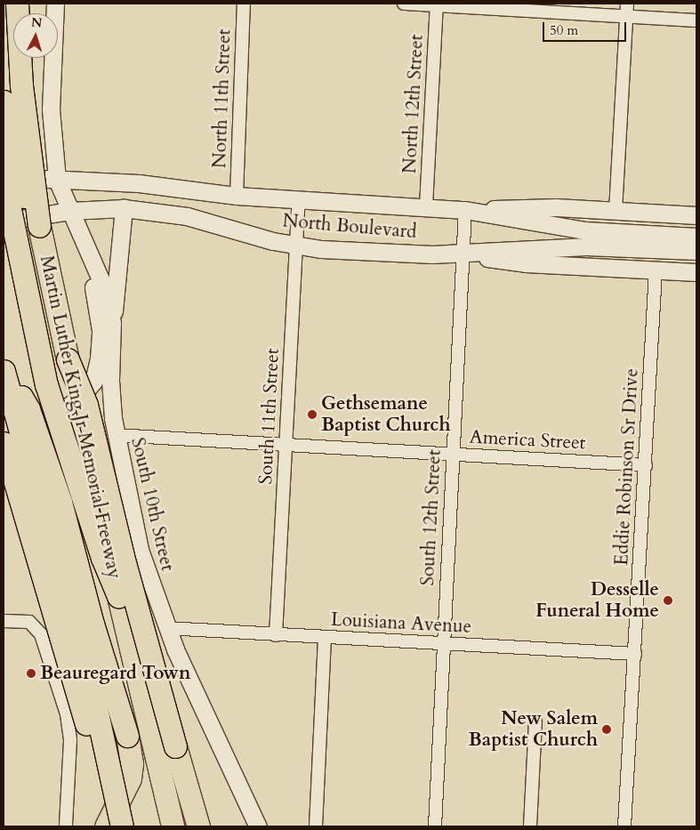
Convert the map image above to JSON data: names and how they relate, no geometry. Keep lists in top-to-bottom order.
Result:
{
  "streets": {
    "highway": ["Martin Luther King Jr Memorial Freeway"],
    "main road": ["North Boulevard", "South 10th Street"],
    "street": [
      "North 11th Street",
      "North 12th Street",
      "South 11th Street",
      "America Street",
      "Eddie Robinson Sr Drive",
      "South 12th Street",
      "Louisiana Avenue"
    ]
  },
  "crossings": [
    ["North 11th Street", "North Boulevard"],
    ["North 12th Street", "North Boulevard"],
    ["North Boulevard", "South 11th Street"],
    ["North Boulevard", "South 10th Street"],
    ["North Boulevard", "South 12th Street"],
    ["South 11th Street", "America Street"],
    ["South 11th Street", "Louisiana Avenue"],
    ["America Street", "Eddie Robinson Sr Drive"],
    ["America Street", "South 10th Street"],
    ["America Street", "South 12th Street"],
    ["Eddie Robinson Sr Drive", "Louisiana Avenue"],
    ["South 10th Street", "Louisiana Avenue"],
    ["South 12th Street", "Louisiana Avenue"]
  ],
  "places": [
    "Gethsemane Baptist Church",
    "Desselle Funeral Home",
    "Beauregard Town",
    "New Salem Baptist Church"
  ],
  "scale_bar": "50 m",
  "north": "top"
}
